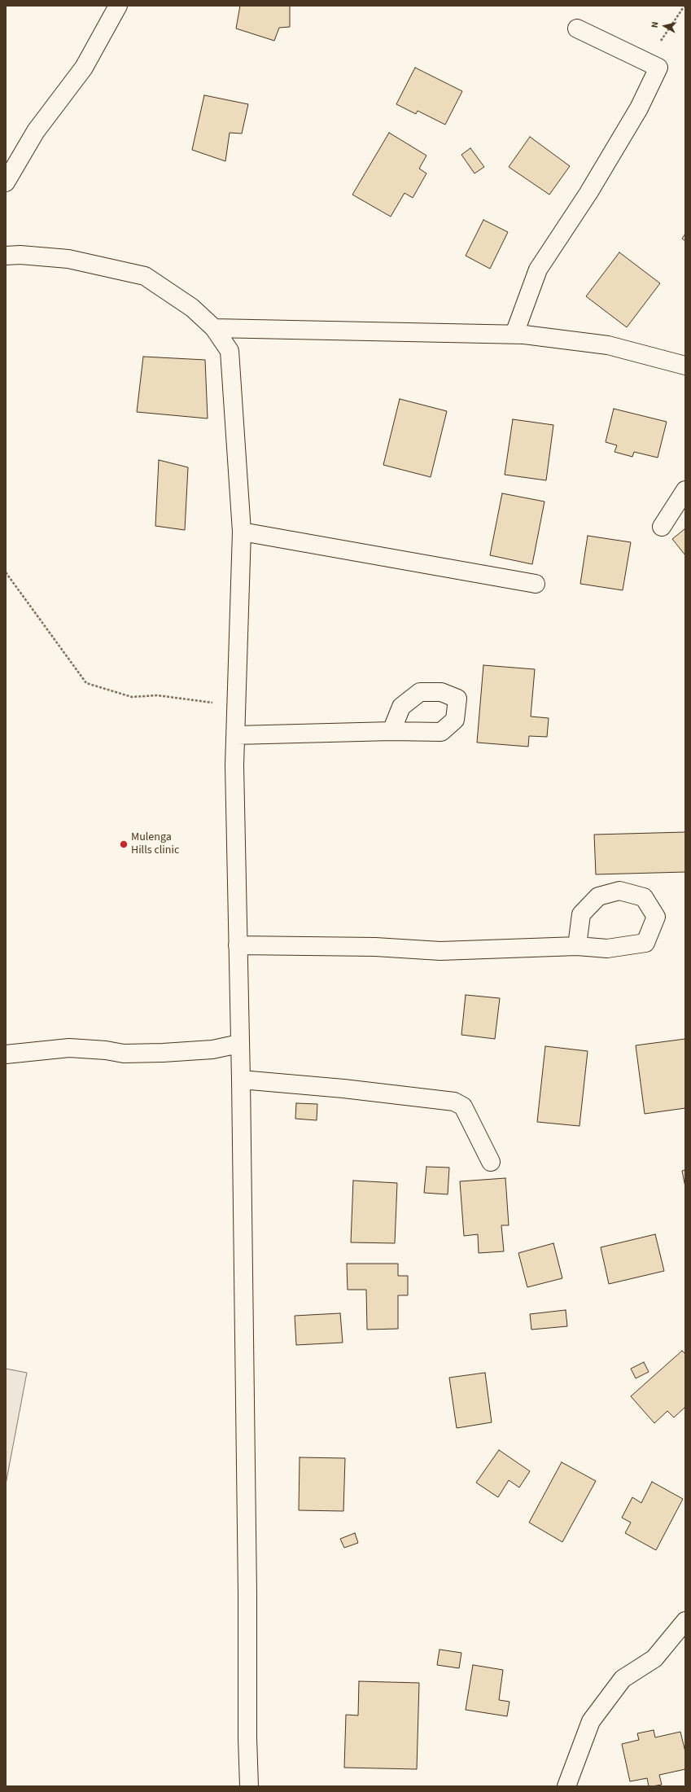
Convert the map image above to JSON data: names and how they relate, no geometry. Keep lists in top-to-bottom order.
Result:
{
  "places": ["Mulenga Hills clinic"],
  "north": "left"
}
